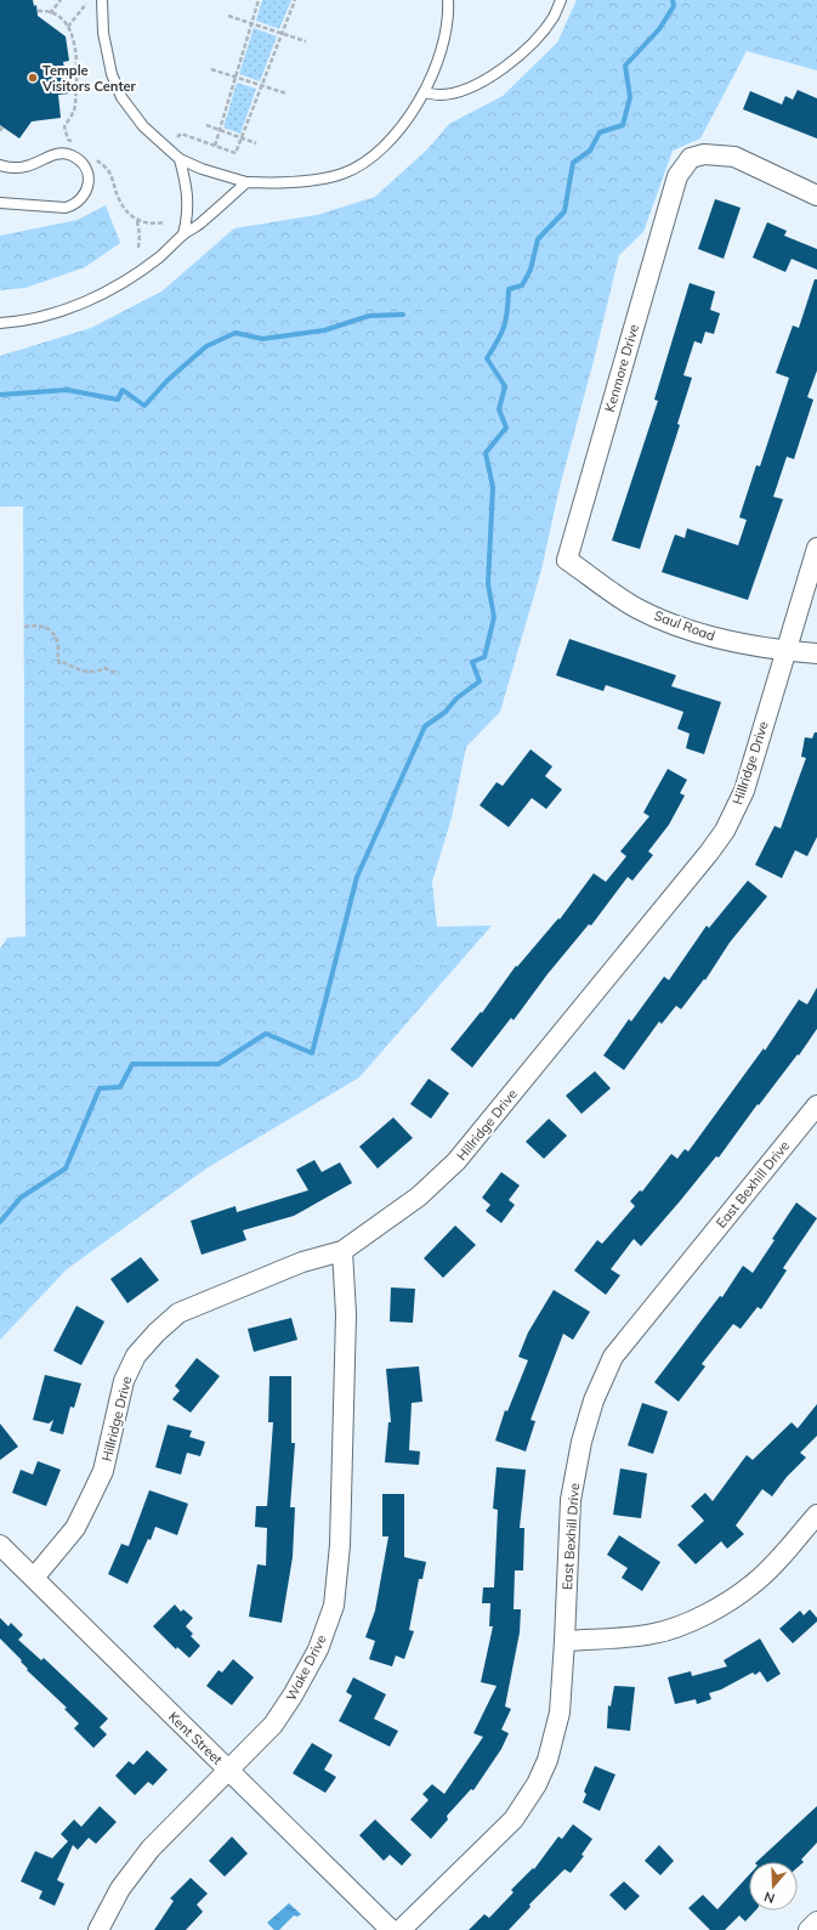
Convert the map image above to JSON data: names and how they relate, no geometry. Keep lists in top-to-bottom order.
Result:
{
  "streets": {
    "street": [
      "Kenmore Drive",
      "Saul Road",
      "Hillridge Drive",
      "East Bexhill Drive",
      "Wake Drive",
      "Kent Street"
    ]
  },
  "crossings": [
    ["Kenmore Drive", "Saul Road"],
    ["Saul Road", "Hillridge Drive"],
    ["Hillridge Drive", "Wake Drive"],
    ["Hillridge Drive", "Kent Street"],
    ["Wake Drive", "Kent Street"]
  ],
  "places": ["Temple Visitors Center"],
  "north": "bottom"
}
